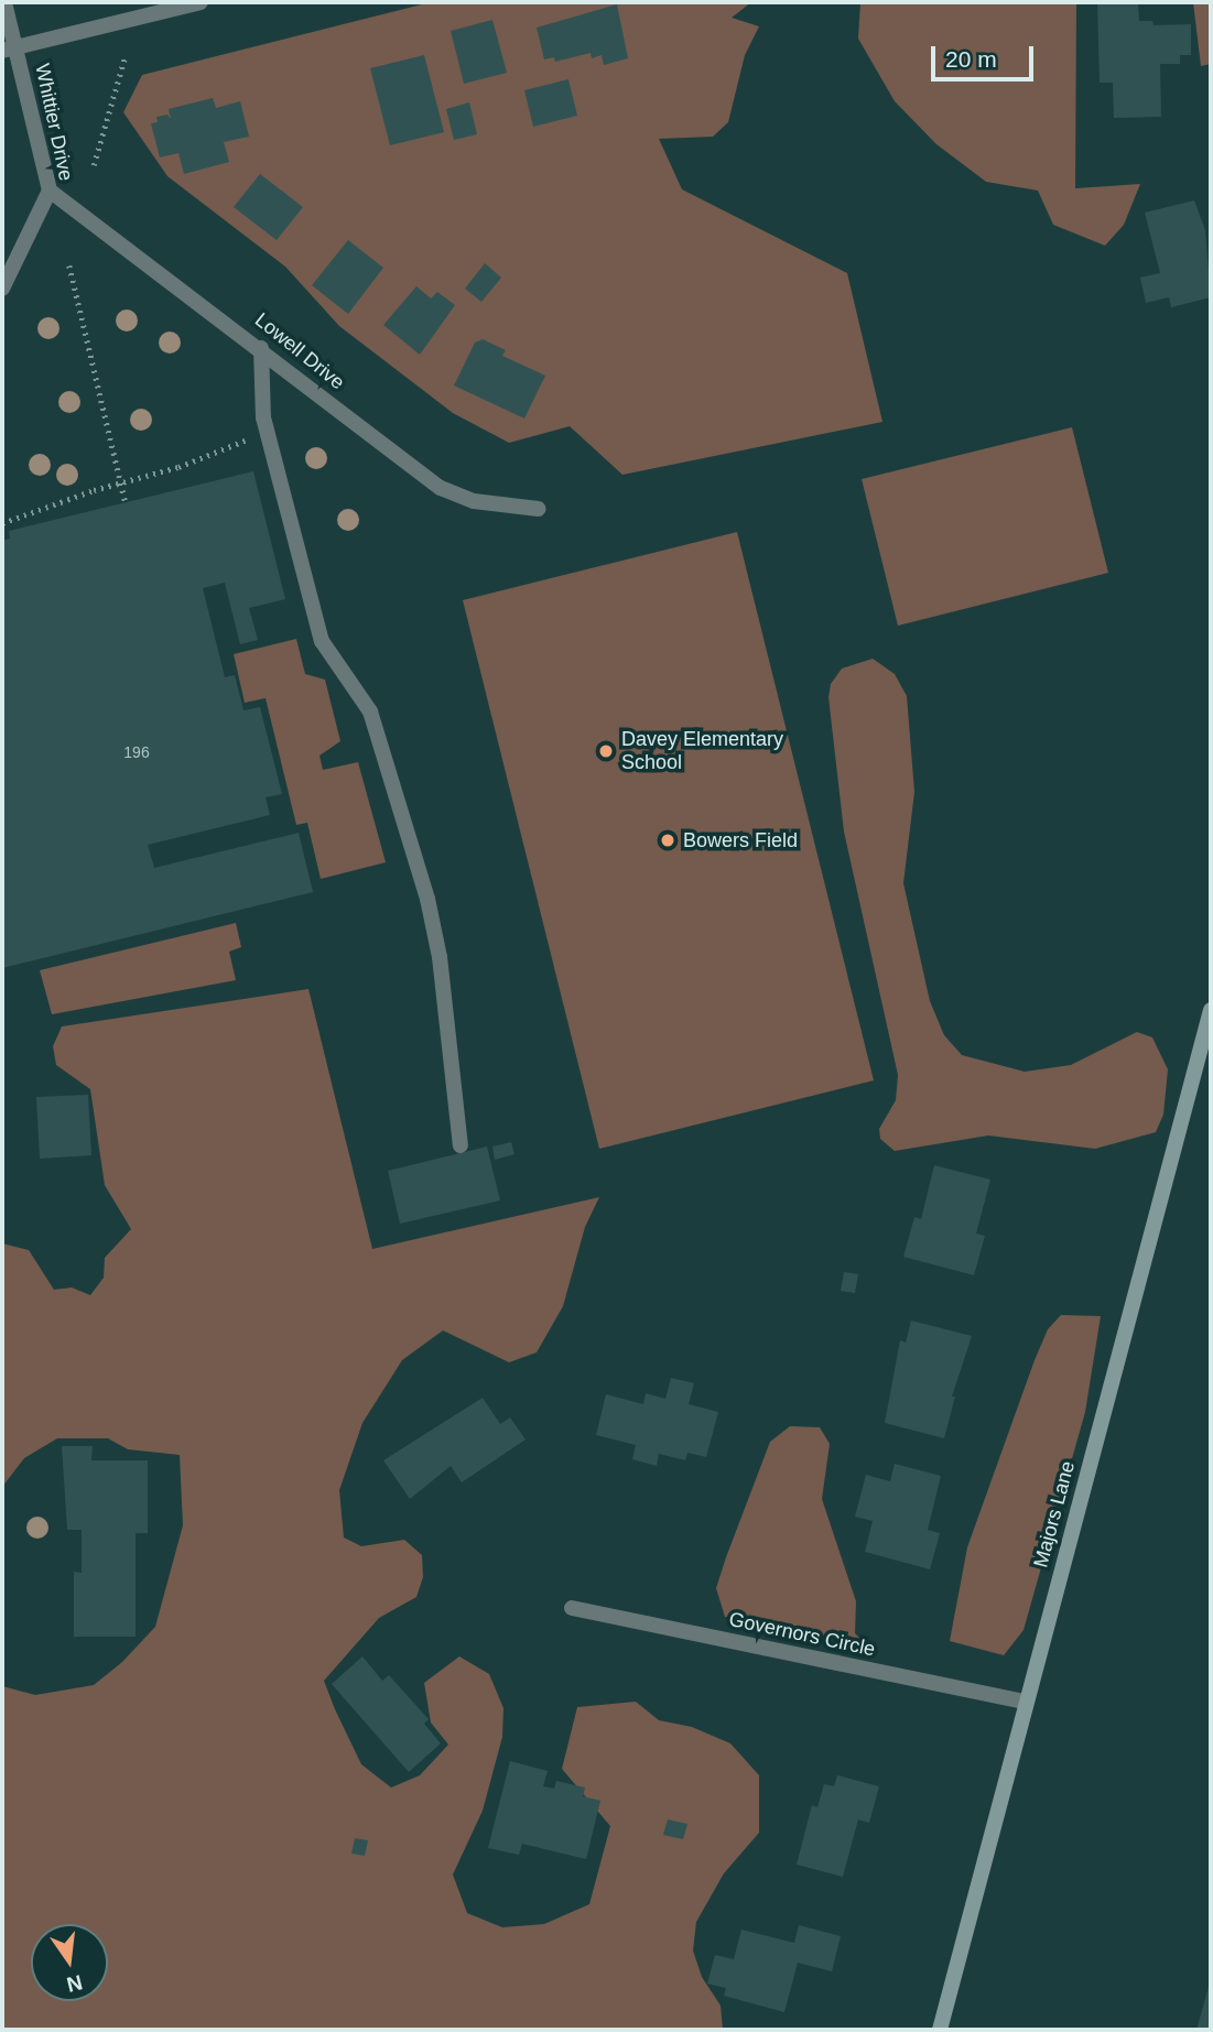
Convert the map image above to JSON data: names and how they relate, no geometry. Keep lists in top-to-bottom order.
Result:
{
  "streets": {
    "street": [
      "Whittier Drive",
      "Lowell Drive",
      "Majors Lane",
      "Governors Circle"
    ]
  },
  "crossings": [
    ["Whittier Drive", "Lowell Drive"],
    ["Majors Lane", "Governors Circle"]
  ],
  "places": ["Davey Elementary School", "Bowers Field"],
  "house_numbers": ["196"],
  "scale_bar": "20 m",
  "north": "bottom"
}
